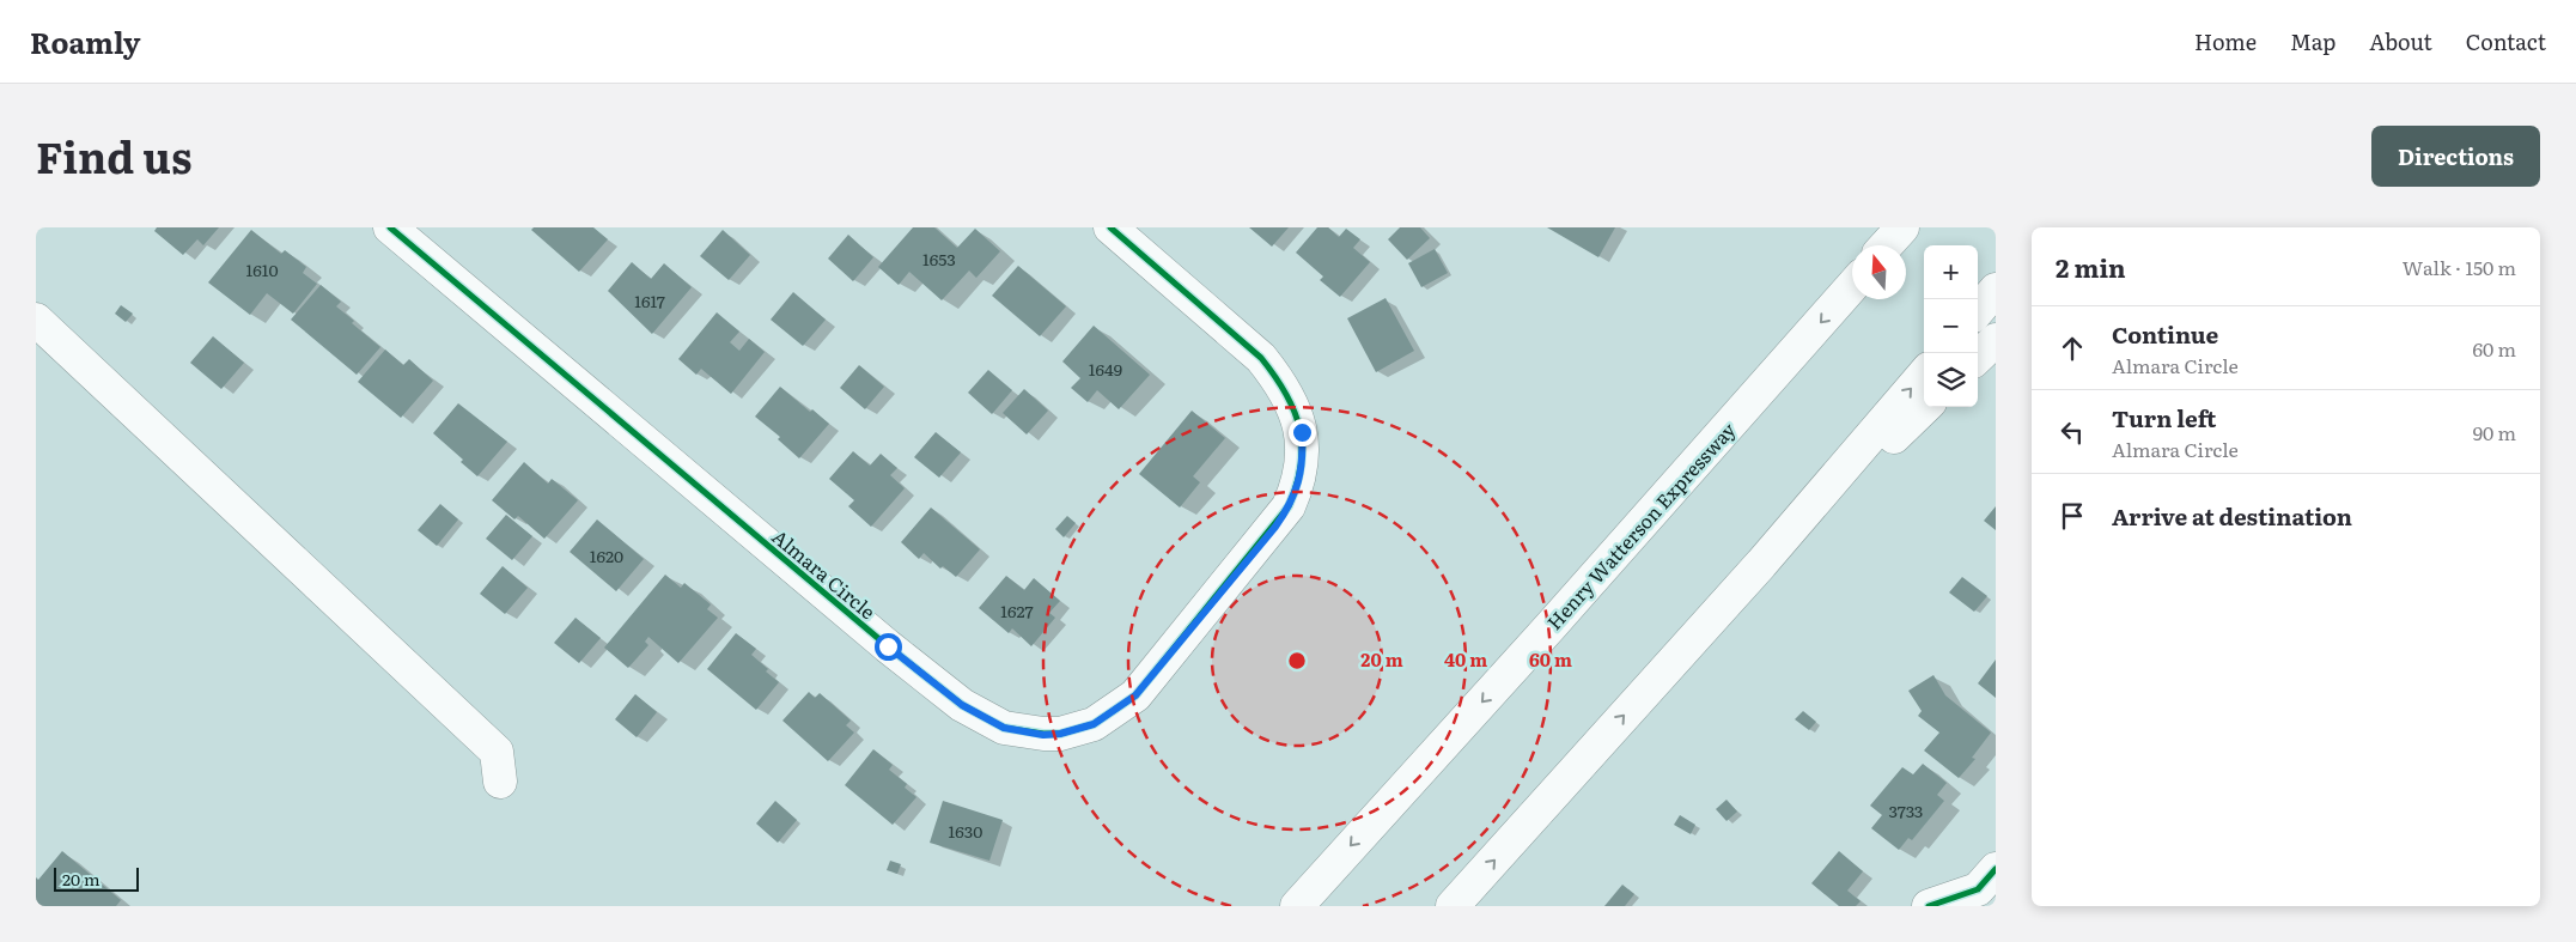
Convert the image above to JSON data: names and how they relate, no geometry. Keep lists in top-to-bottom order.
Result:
{
  "streets": {
    "main road": ["Henry Watterson Expressway", "Almara Circle"]
  },
  "house_numbers": [
    "1653",
    "1610",
    "1617",
    "1649",
    "1620",
    "1627",
    "3733",
    "1630"
  ],
  "scale_bar": "20 m",
  "north": "top",
  "page": {
    "header": "Roamly",
    "nav": [
      "Home",
      "Map",
      "About",
      "Contact"
    ],
    "title": "Find us",
    "buttons": "Directions",
    "heading": ["2 min", "Walk · 150 m"],
    "map_buttons": ["+", "−"],
    "list": [
      ["Continue", "Almara Circle", "60 m"],
      ["Turn left", "Almara Circle", "90 m"],
      "Arrive at destination"
    ],
    "scale": "20 m"
  },
  "rings": ["20 m", "40 m", "60 m"]
}
